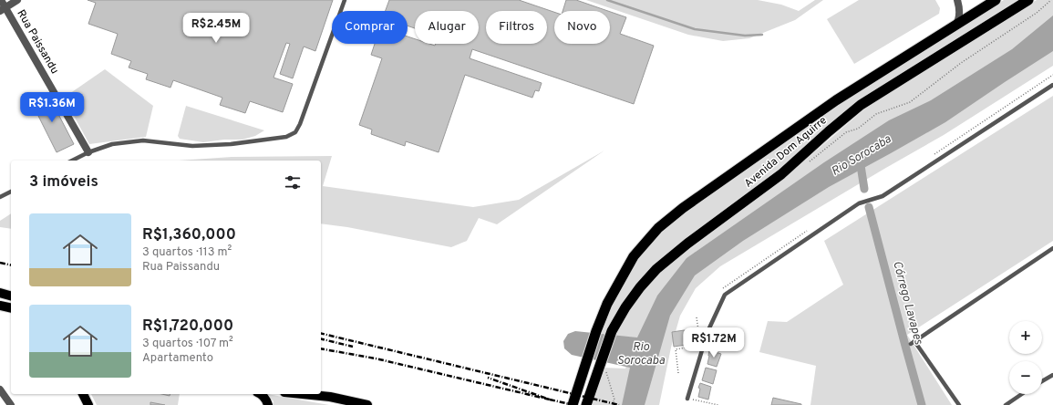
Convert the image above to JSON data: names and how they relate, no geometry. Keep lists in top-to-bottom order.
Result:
{
  "streets": {
    "highway": ["Avenida Dom Aguirre"],
    "street": ["Rua Paissandu"]
  },
  "water": ["Rio Sorocaba", "Córrego Lavapes"],
  "page": {
    "chip": [
      "Comprar",
      "Alugar",
      "Filtros",
      "Novo"
    ],
    "price": ["R$2.45M", "R$1.36M", "R$1.72M"],
    "heading": "3 imóveis",
    "list": [
      {
        "name": "R$1,360,000",
        "note": "3 quartos · 113 m² · Rua Paissandu"
      },
      {
        "name": "R$1,720,000",
        "note": "3 quartos · 107 m² · Apartamento"
      }
    ],
    "map_buttons": ["+", "−"]
  }
}
